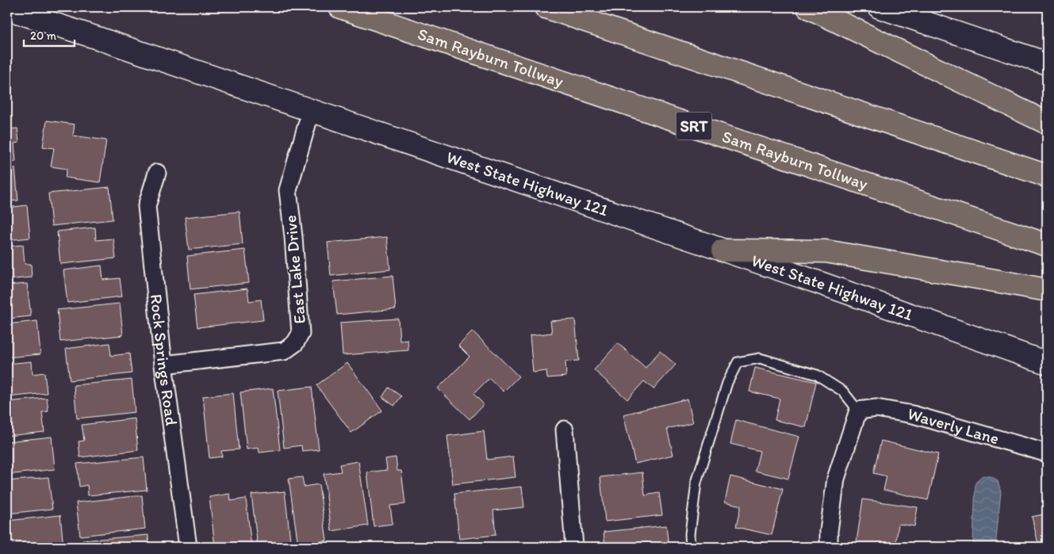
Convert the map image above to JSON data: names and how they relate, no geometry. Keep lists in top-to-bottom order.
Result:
{
  "streets": {
    "highway": ["Sam Rayburn Tollway", "SRT"],
    "main road": ["West State Highway 121"],
    "street": ["East Lake Drive", "Rock Springs Road", "Waverly Lane"]
  },
  "crossings": [
    ["West State Highway 121", "East Lake Drive"],
    ["East Lake Drive", "Rock Springs Road"]
  ],
  "scale_bar": "20 m"
}
